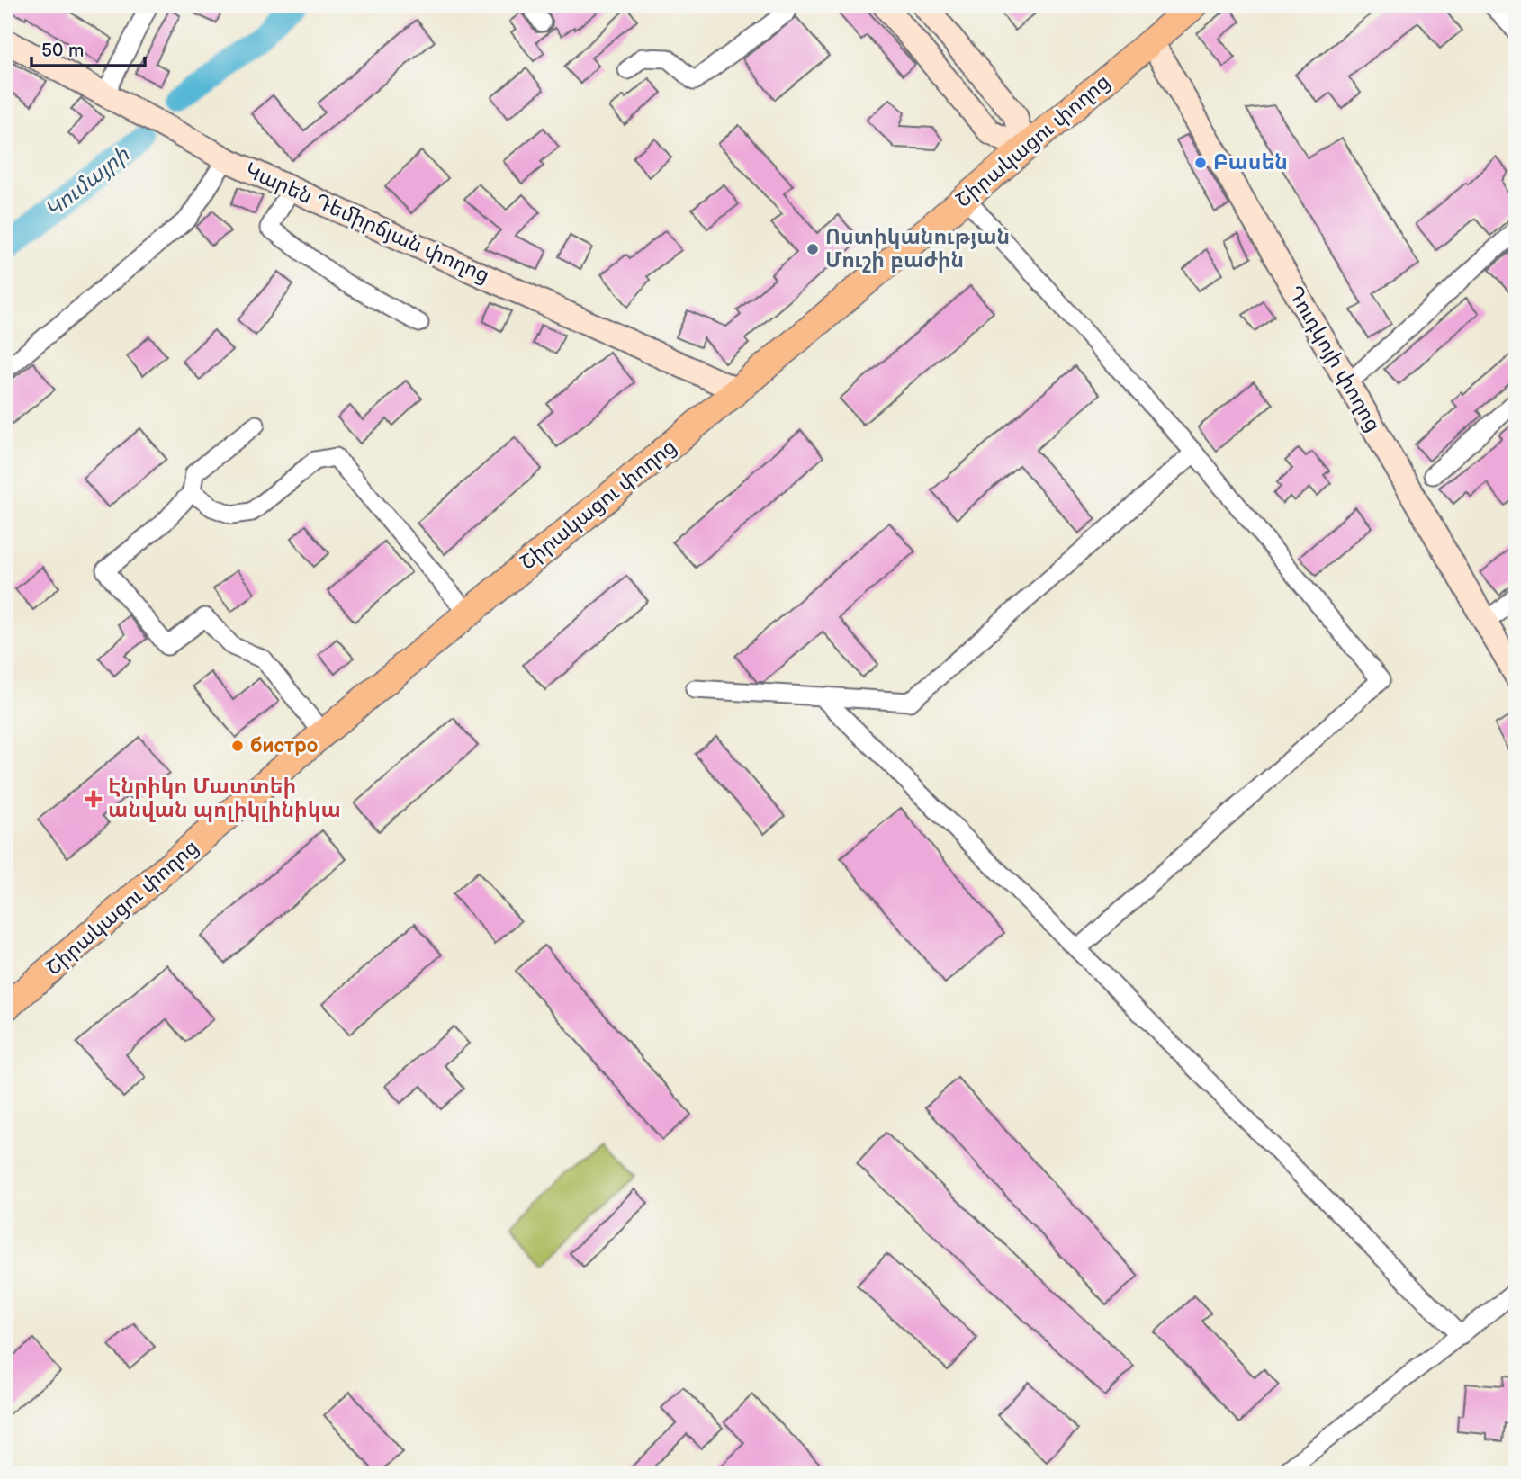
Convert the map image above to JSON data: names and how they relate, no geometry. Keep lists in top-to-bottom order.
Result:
{
  "streets": {
    "main road": ["Շիրակացու փողոց"],
    "street": ["Կարեն Դեմիրճյան փողոց", "Դուդկոյի փողոց"]
  },
  "crossings": [
    ["Շիրակացու փողոց", "Կարեն Դեմիրճյան փողոց"],
    ["Շիրակացու փողոց", "Դուդկոյի փողոց"]
  ],
  "water": ["Կումայրի"],
  "places": {
    "other": ["Բասեն", "Ոստիկանության Մուշի բաժին", "бистро"],
    "health": ["Էնրիկո Մատտեի անվան պոլիկլինիկա"]
  },
  "scale_bar": "50 m"
}
